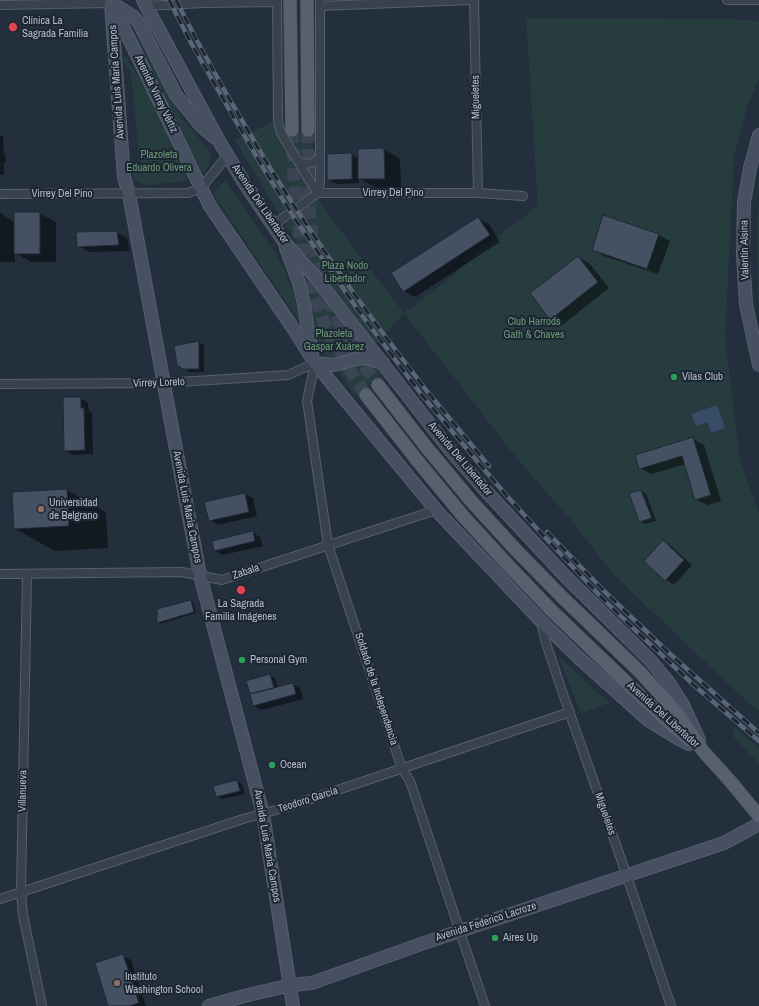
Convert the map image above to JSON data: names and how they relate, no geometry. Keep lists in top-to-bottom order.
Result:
{
  "streets": {
    "main road": [
      "Avenida Luis María Campos",
      "Avenida Virrey Vértiz",
      "Avenida Del Libertador",
      "Valentín Alsina",
      "Avenida Federico Lacroze"
    ],
    "street": [
      "Migueletes",
      "Virrey Del Pino",
      "Virrey Loreto",
      "Zabala",
      "Soldado de la Independencia",
      "Villanueva",
      "Teodoro García"
    ]
  },
  "crossings": [
    ["Avenida Luis María Campos", "Avenida Virrey Vértiz"],
    ["Avenida Luis María Campos", "Virrey Del Pino"],
    ["Avenida Luis María Campos", "Virrey Loreto"],
    ["Avenida Luis María Campos", "Zabala"],
    ["Avenida Luis María Campos", "Teodoro García"],
    ["Avenida Luis María Campos", "Avenida Federico Lacroze"],
    ["Avenida Virrey Vértiz", "Virrey Del Pino"],
    ["Avenida Virrey Vértiz", "Avenida Del Libertador"],
    ["Migueletes", "Virrey Del Pino"],
    ["Migueletes", "Avenida Del Libertador"],
    ["Migueletes", "Teodoro García"],
    ["Migueletes", "Avenida Federico Lacroze"],
    ["Virrey Del Pino", "Avenida Del Libertador"],
    ["Avenida Del Libertador", "Virrey Loreto"],
    ["Avenida Del Libertador", "Zabala"],
    ["Avenida Del Libertador", "Soldado de la Independencia"],
    ["Virrey Loreto", "Soldado de la Independencia"],
    ["Zabala", "Soldado de la Independencia"],
    ["Zabala", "Villanueva"],
    ["Soldado de la Independencia", "Teodoro García"],
    ["Soldado de la Independencia", "Avenida Federico Lacroze"],
    ["Villanueva", "Teodoro García"]
  ],
  "parks": [
    "Plazoleta Eduardo Olivera",
    "Plaza Nodo Libertador",
    "Club Harrods Gath & Chaves",
    "Plazoleta Gaspar Xuárez"
  ],
  "places": [
    "Clínica La Sagrada Familia",
    "Vilas Club",
    "Universidad de Belgrano",
    "La Sagrada Familia Imágenes",
    "Personal Gym",
    "Ocean",
    "Aires Up",
    "Instituto Washington School"
  ]
}
